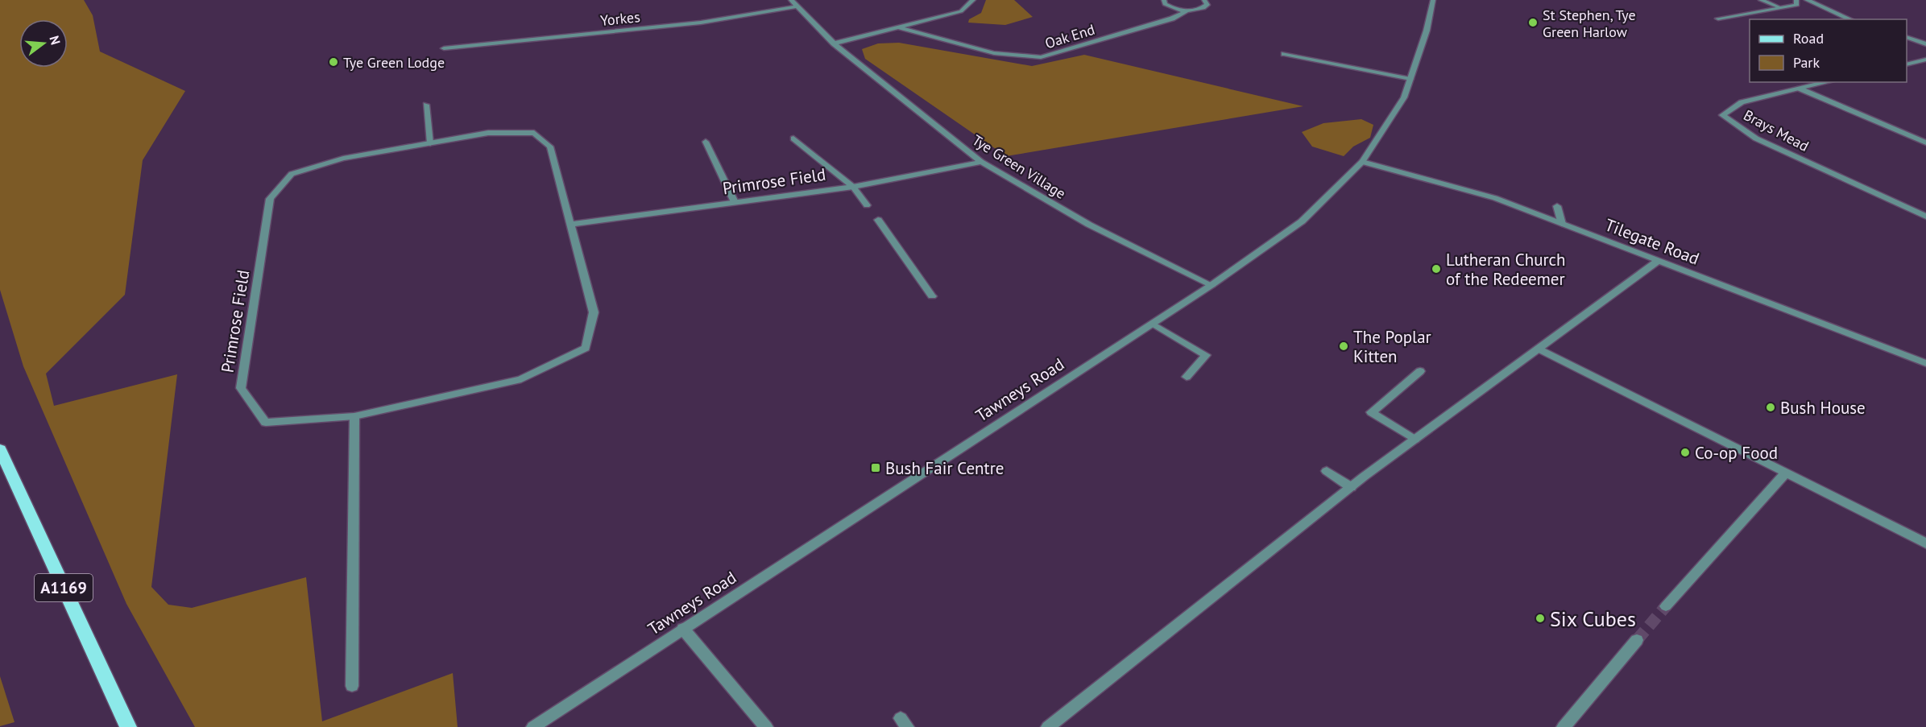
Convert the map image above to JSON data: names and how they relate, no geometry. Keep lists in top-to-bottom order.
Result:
{
  "streets": {
    "main road": ["A1169"],
    "street": [
      "Yorkes",
      "Oak End",
      "Brays Mead",
      "Tye Green Village",
      "Primrose Field",
      "Tilegate Road",
      "Tawneys Road"
    ]
  },
  "crossings": [
    ["Yorkes", "Tye Green Village"],
    ["Tye Green Village", "Primrose Field"],
    ["Tye Green Village", "Tawneys Road"],
    ["Tilegate Road", "Tawneys Road"]
  ],
  "places": {
    "other": [
      "St Stephen, Tye Green Harlow",
      "Tye Green Lodge",
      "Lutheran Church of the Redeemer",
      "The Poplar Kitten",
      "Bush House",
      "Co-op Food",
      "Six Cubes"
    ],
    "transit": ["Bush Fair Centre"]
  },
  "legend": ["Road", "Park"],
  "north": "right"
}
